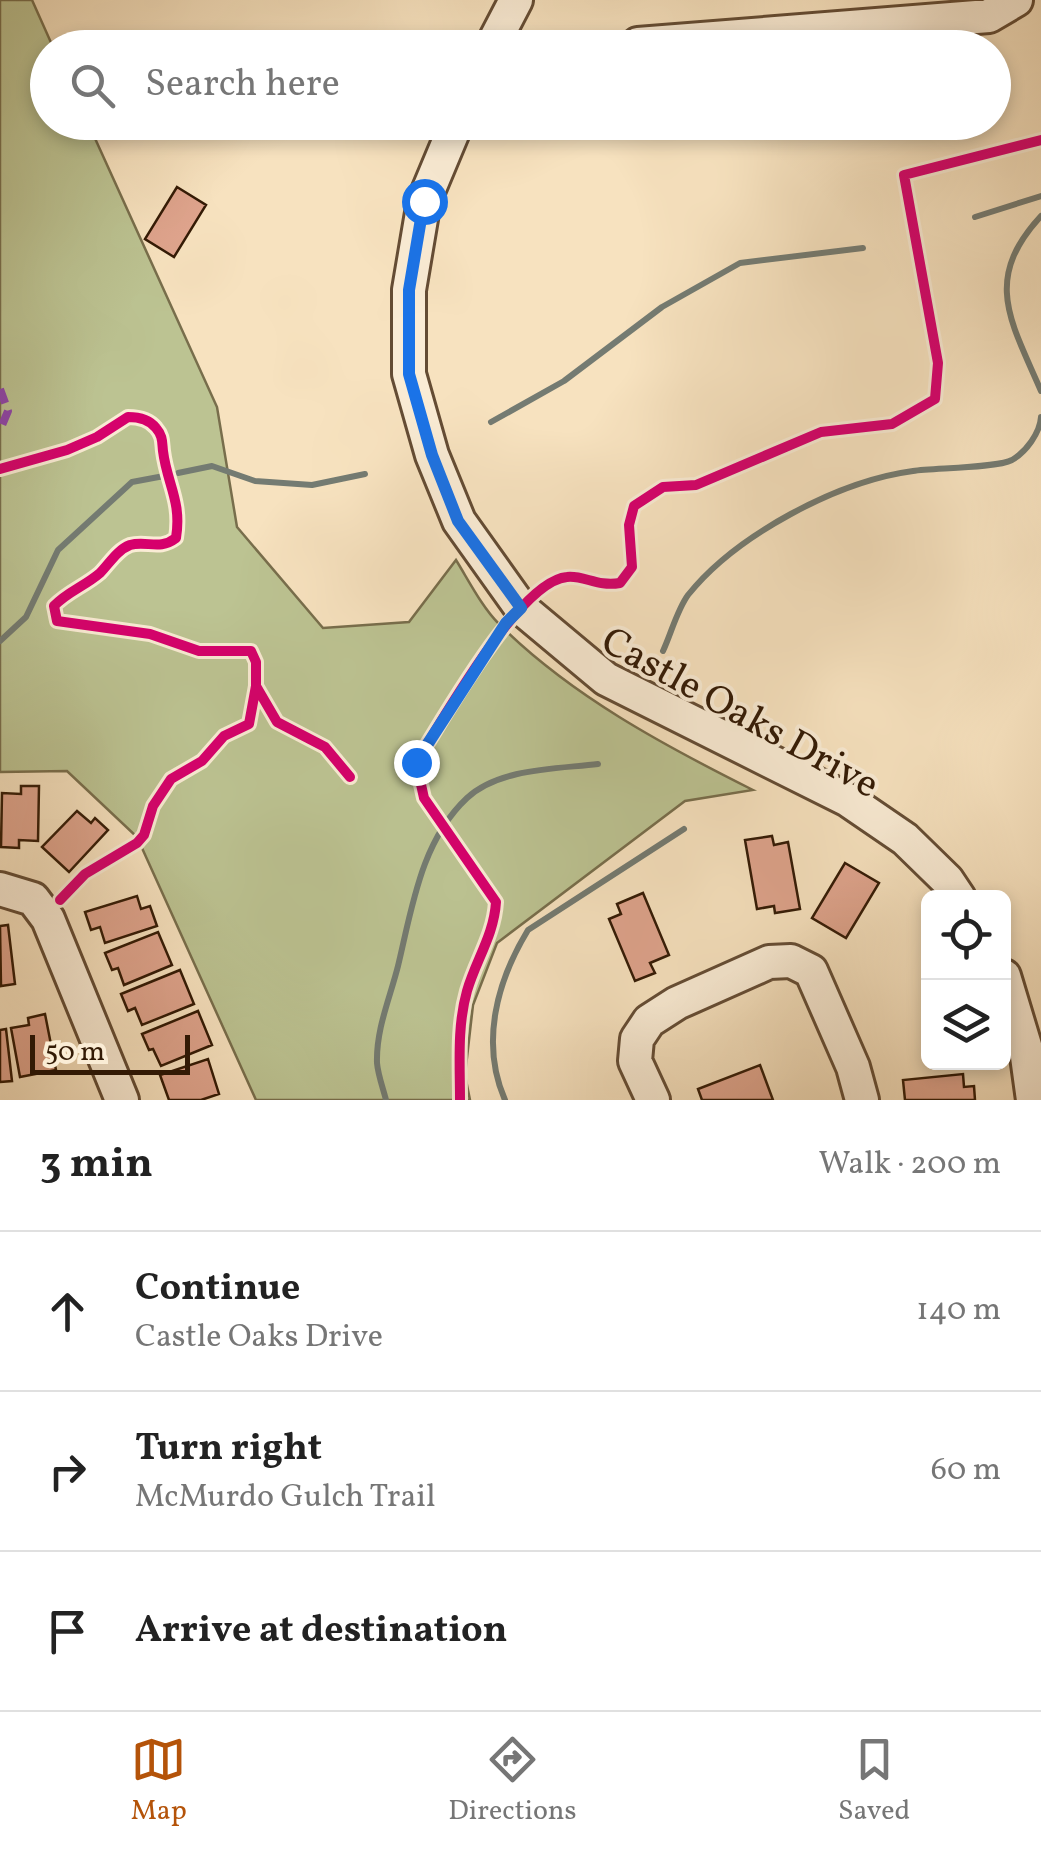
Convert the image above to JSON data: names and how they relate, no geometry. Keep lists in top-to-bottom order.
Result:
{
  "streets": {
    "street": ["Castle Oaks Drive"]
  },
  "scale_bar": "50 m",
  "page": {
    "search": "Search here",
    "scale": "50 m",
    "heading": ["3 min", "Walk · 200 m"],
    "list": [
      ["Continue", "Castle Oaks Drive", "140 m"],
      ["Turn right", "McMurdo Gulch Trail", "60 m"],
      "Arrive at destination"
    ],
    "nav": ["Map", "Directions", "Saved"]
  }
}
